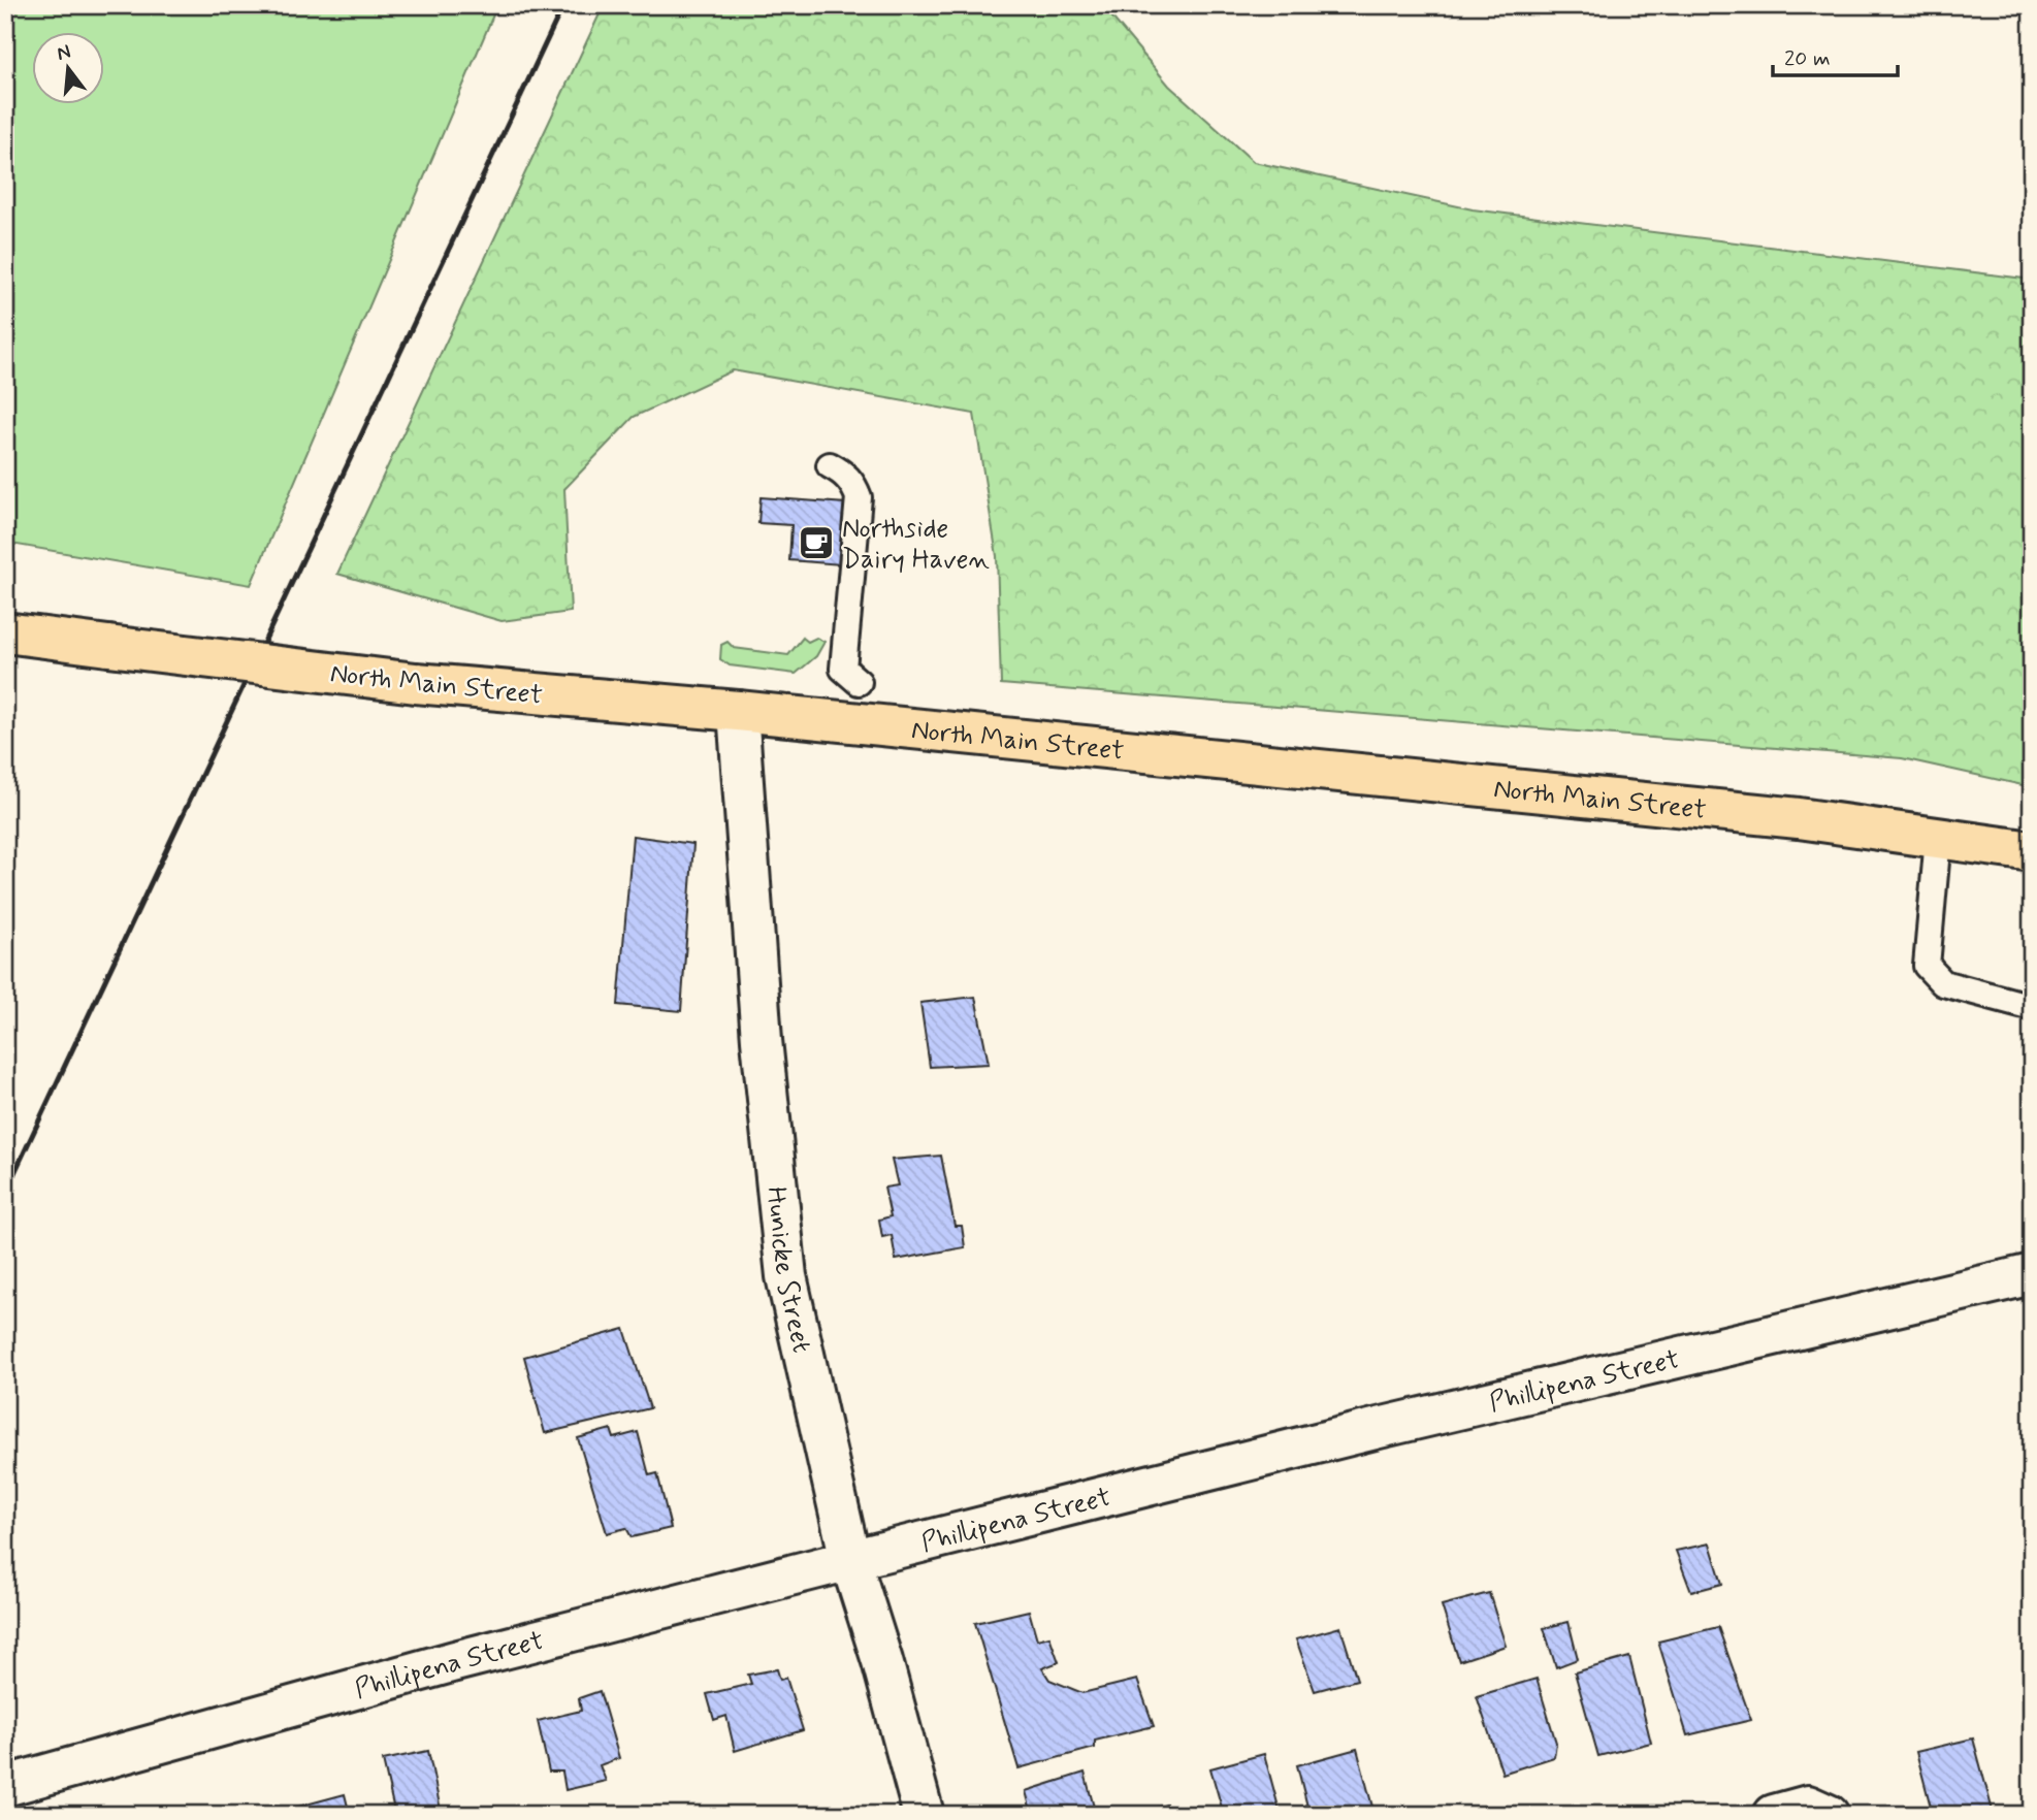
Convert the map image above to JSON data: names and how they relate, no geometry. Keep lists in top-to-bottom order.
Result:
{
  "streets": {
    "main road": ["North Main Street"],
    "street": ["Hunicke Street", "Phillipena Street"]
  },
  "crossings": [
    ["North Main Street", "Hunicke Street"],
    ["Hunicke Street", "Phillipena Street"]
  ],
  "places": {
    "cafe": ["Northside Dairy Haven"]
  },
  "scale_bar": "20 m",
  "north": "top"
}
